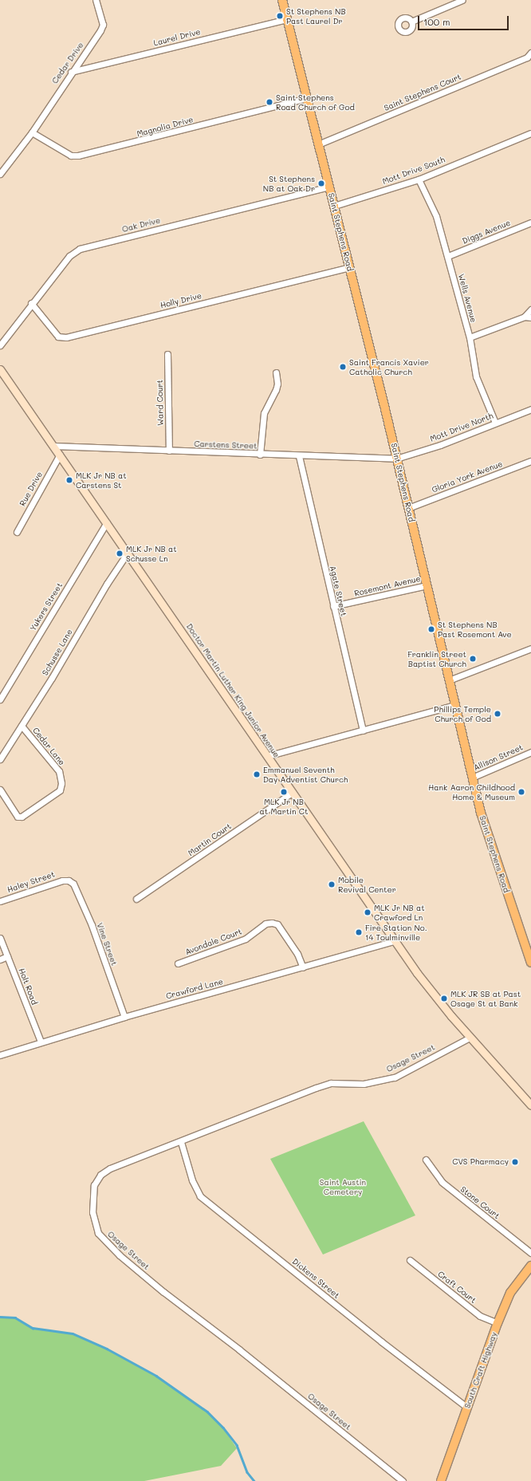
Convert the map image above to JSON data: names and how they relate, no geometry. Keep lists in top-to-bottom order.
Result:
{
  "streets": {
    "main road": ["Saint Stephens Road", "Doctor Martin Luther King Junior Avenue", "South Craft Highway"],
    "street": [
      "Laurel Drive",
      "Cedar Drive",
      "Saint Stephens Court",
      "Magnolia Drive",
      "Mott Drive South",
      "Oak Drive",
      "Diggs Avenue",
      "Wells Avenue",
      "Holly Drive",
      "Ward Court",
      "Mott Drive North",
      "Carstens Street",
      "Gloria York Avenue",
      "Rue Drive",
      "Rosemont Avenue",
      "Agate Street",
      "Yukers Street",
      "Schusse Lane",
      "Cedar Lane",
      "Allison Street",
      "Martin Court",
      "Haley Street",
      "Avondale Court",
      "Vine Street",
      "Holt Road",
      "Crawford Lane",
      "Osage Street",
      "Stone Court",
      "Dickens Street",
      "Craft Court"
    ]
  },
  "crossings": [
    ["Laurel Drive", "Cedar Drive"],
    ["Laurel Drive", "Saint Stephens Road"],
    ["Cedar Drive", "Magnolia Drive"],
    ["Saint Stephens Court", "Saint Stephens Road"],
    ["Magnolia Drive", "Saint Stephens Road"],
    ["Mott Drive South", "Saint Stephens Road"],
    ["Mott Drive South", "Wells Avenue"],
    ["Oak Drive", "Saint Stephens Road"],
    ["Oak Drive", "Holly Drive"],
    ["Saint Stephens Road", "Holly Drive"],
    ["Saint Stephens Road", "Mott Drive North"],
    ["Saint Stephens Road", "Carstens Street"],
    ["Saint Stephens Road", "Gloria York Avenue"],
    ["Saint Stephens Road", "Rosemont Avenue"],
    ["Saint Stephens Road", "Allison Street"],
    ["Diggs Avenue", "Wells Avenue"],
    ["Wells Avenue", "Mott Drive North"],
    ["Ward Court", "Carstens Street"],
    ["Mott Drive North", "Carstens Street"],
    ["Carstens Street", "Agate Street"],
    ["Carstens Street", "Doctor Martin Luther King Junior Avenue"],
    ["Rue Drive", "Doctor Martin Luther King Junior Avenue"],
    ["Rosemont Avenue", "Agate Street"],
    ["Yukers Street", "Doctor Martin Luther King Junior Avenue"],
    ["Schusse Lane", "Doctor Martin Luther King Junior Avenue"],
    ["Schusse Lane", "Cedar Lane"],
    ["Doctor Martin Luther King Junior Avenue", "Martin Court"],
    ["Doctor Martin Luther King Junior Avenue", "Crawford Lane"],
    ["Doctor Martin Luther King Junior Avenue", "Osage Street"],
    ["Haley Street", "Vine Street"],
    ["Avondale Court", "Crawford Lane"],
    ["Vine Street", "Crawford Lane"],
    ["Holt Road", "Crawford Lane"],
    ["Osage Street", "Dickens Street"],
    ["Dickens Street", "South Craft Highway"],
    ["Craft Court", "South Craft Highway"]
  ],
  "parks": ["Saint Austin Cemetery"],
  "places": [
    "St Stephens NB Past Laurel Dr",
    "Saint Stephens Road Church of God",
    "St Stephens NB at Oak Dr",
    "Saint Francis Xavier Catholic Church",
    "MLK Jr NB at Carstens St",
    "MLK Jr NB at Schusse Ln",
    "St Stephens NB Past Rosemont Ave",
    "Franklin Street Baptist Church",
    "Phillips Temple Church of God",
    "Emmanuel Seventh Day Adventist Church",
    "MLK Jr NB at Martin Ct",
    "Hank Aaron Childhood Home & Museum",
    "Mobile Revival Center",
    "MLK Jr NB at Crawford Ln",
    "Fire Station No. 14 Toulminville",
    "MLK JR SB at Past Osage St at Bank",
    "CVS Pharmacy"
  ],
  "scale_bar": "100 m"
}
